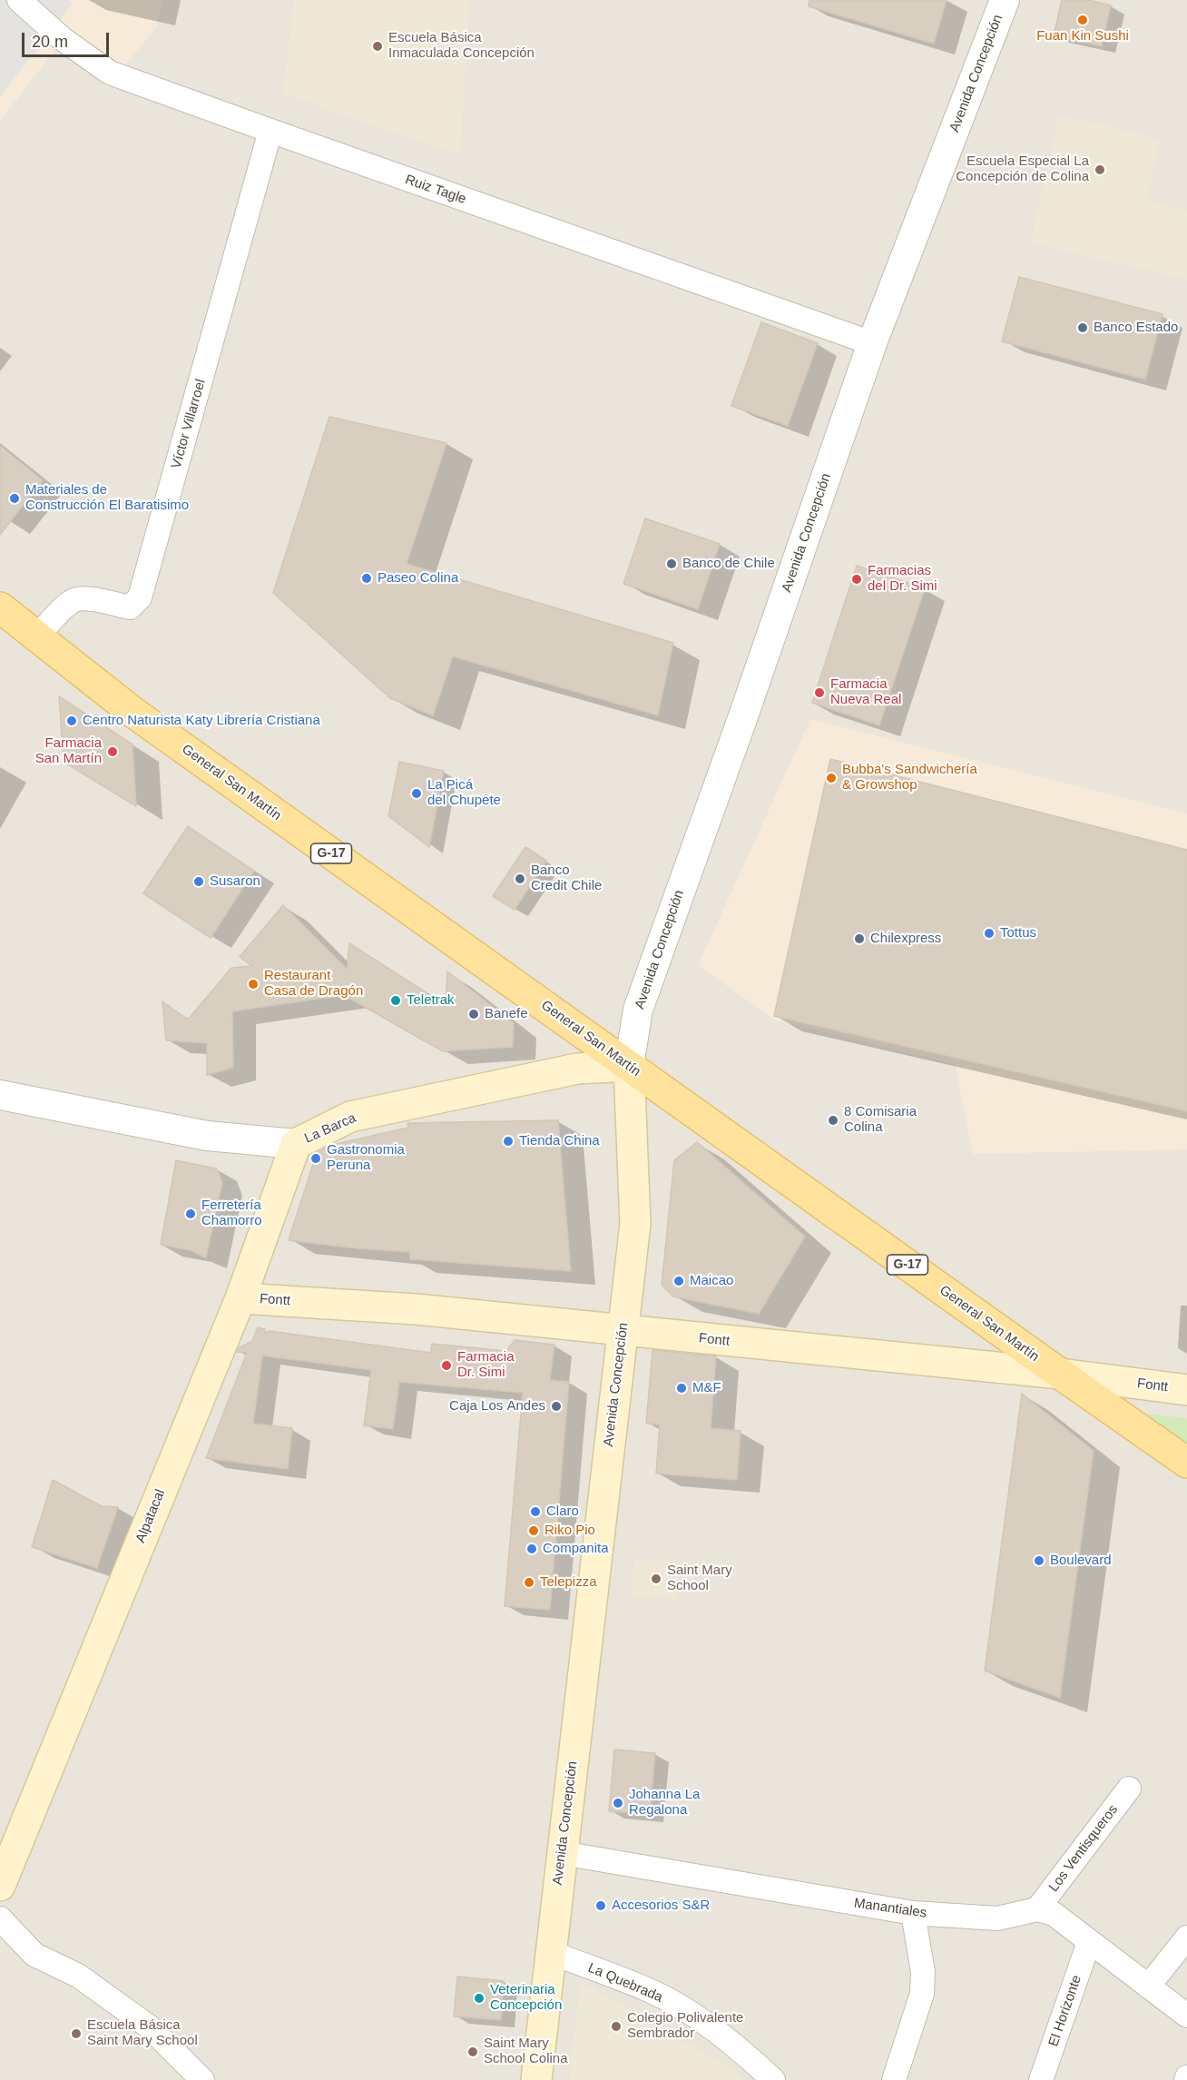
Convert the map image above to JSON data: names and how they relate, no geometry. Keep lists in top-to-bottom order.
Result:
{
  "streets": {
    "main road": [
      "Avenida Concepción",
      "General San Martín",
      "G-17",
      "La Barca",
      "Fontt",
      "Alpatacal"
    ],
    "street": [
      "Ruiz Tagle",
      "Víctor Villarroel",
      "Los Ventisqueros",
      "Manantiales",
      "La Quebrada",
      "El Horizonte"
    ]
  },
  "crossings": [
    ["Avenida Concepción", "Ruiz Tagle"],
    ["Avenida Concepción", "General San Martín"],
    ["Avenida Concepción", "La Barca"],
    ["Avenida Concepción", "Fontt"],
    ["Avenida Concepción", "Manantiales"],
    ["Avenida Concepción", "La Quebrada"],
    ["Ruiz Tagle", "Víctor Villarroel"],
    ["Víctor Villarroel", "General San Martín"],
    ["General San Martín", "La Barca"],
    ["General San Martín", "Fontt"],
    ["La Barca", "Alpatacal"],
    ["Fontt", "Alpatacal"],
    ["Los Ventisqueros", "Manantiales"]
  ],
  "places": [
    "Fuan Kin Sushi",
    "Escuela Básica Inmaculada Concepción",
    "Escuela Especial La Concepción de Colina",
    "Banco Estado",
    "Materiales de Construcción El Baratisimo",
    "Banco de Chile",
    "Paseo Colina",
    "Farmacias del Dr. Simi",
    "Farmacia Nueva Real",
    "Centro Naturista Katy Librería Cristiana",
    "Farmacia San Martín",
    "Bubba's Sandwichería & Growshop",
    "La Picá del Chupete",
    "Banco Credit Chile",
    "Susaron",
    "Tottus",
    "Chilexpress",
    "Restaurant Casa de Dragón",
    "Teletrak",
    "Banefe",
    "8 Comisaria Colina",
    "Tienda China",
    "Gastronomia Peruna",
    "Ferretería Chamorro",
    "Maicao",
    "Farmacia Dr. Simi",
    "M&F",
    "Caja Los Andes",
    "Claro",
    "Riko Pio",
    "Companita",
    "Boulevard",
    "Saint Mary School",
    "Telepizza",
    "Johanna La Regalona",
    "Accesorios S&R",
    "Veterinaria Concepción",
    "Colegio Polivalente Sembrador",
    "Escuela Básica Saint Mary School",
    "Saint Mary School Colina"
  ],
  "scale_bar": "20 m"
}
